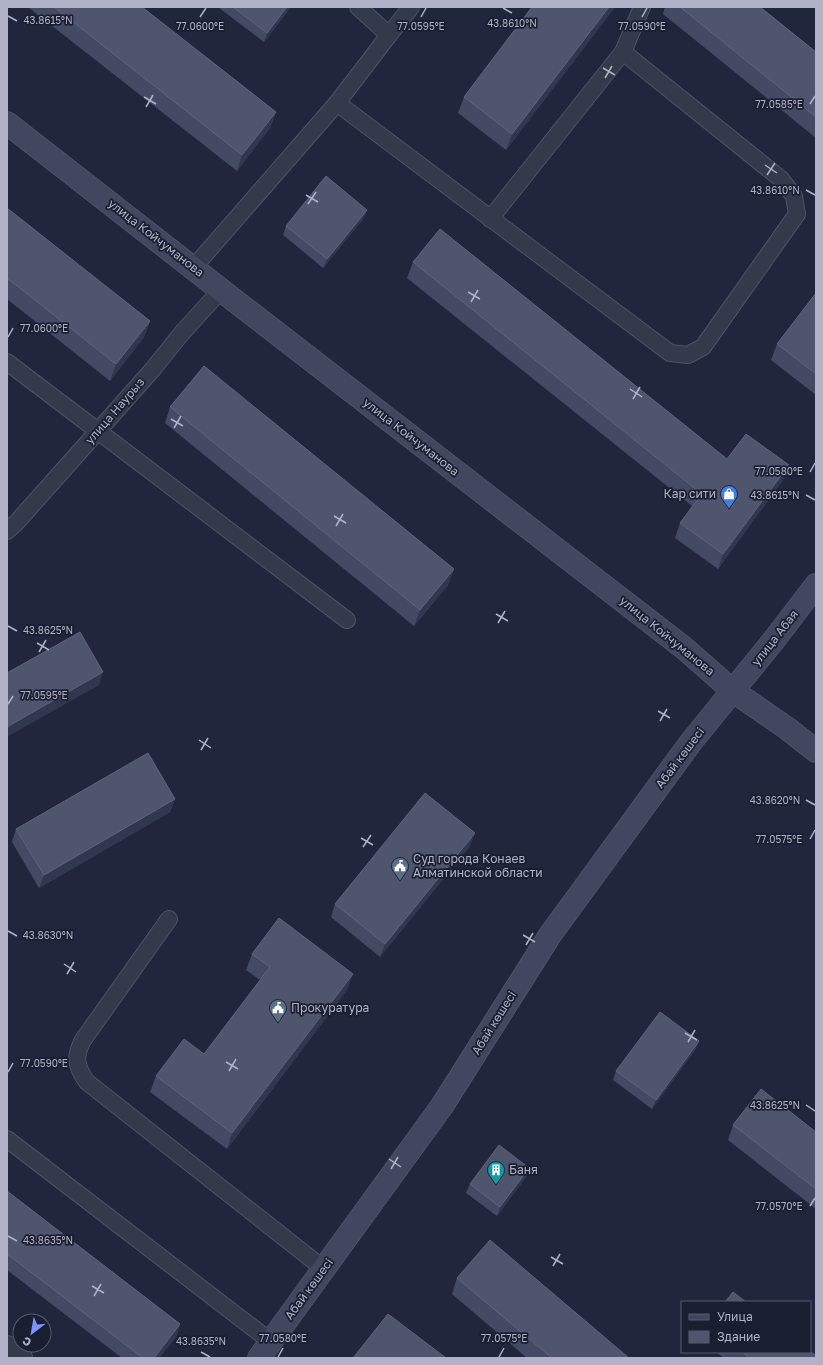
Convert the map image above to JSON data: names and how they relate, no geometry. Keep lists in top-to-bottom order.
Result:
{
  "streets": {
    "street": ["улица Койчуманова", "улица Абая", "Абай көшесі"],
    "lane": ["улица Наурыз"]
  },
  "crossings": [
    ["улица Койчуманова", "улица Наурыз"],
    ["улица Койчуманова", "улица Абая"],
    ["улица Койчуманова", "Абай көшесі"],
    ["улица Абая", "Абай көшесі"]
  ],
  "places": {
    "shop": ["Кар сити"],
    "public building": ["Суд города Конаев Алматинской области", "Прокуратура"],
    "building": ["Баня"]
  },
  "legend": ["Улица", "Здание"],
  "north": "bottom left",
  "coordinates": [
    "43.8615°N",
    "43.8610°N",
    "77.0600°E",
    "77.0595°E",
    "77.0590°E",
    "77.0585°E",
    "77.0580°E",
    "43.8625°N",
    "43.8620°N",
    "77.0575°E",
    "43.8630°N",
    "77.0570°E",
    "43.8635°N"
  ]
}
